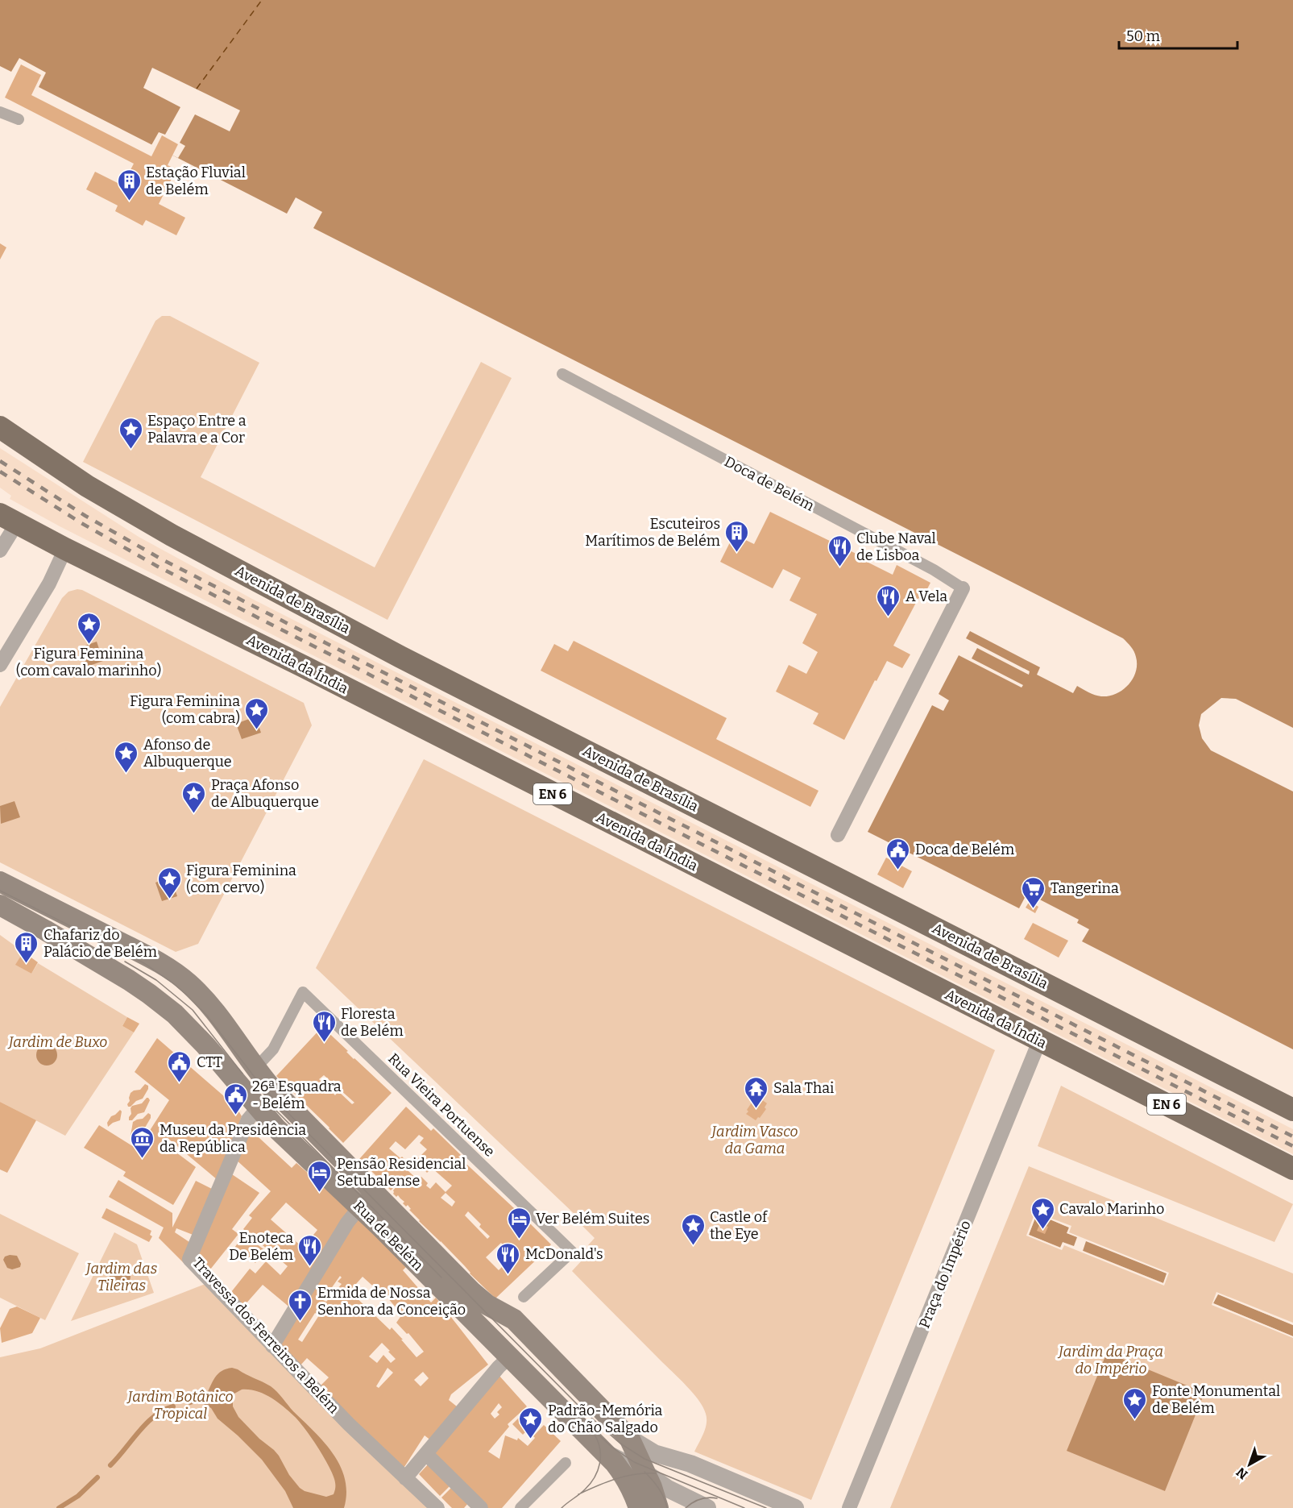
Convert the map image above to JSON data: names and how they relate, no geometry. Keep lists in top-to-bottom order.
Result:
{
  "streets": {
    "main road": [
      "Avenida de Brasília",
      "Avenida da Índia",
      "EN 6",
      "Rua de Belém"
    ],
    "street": [
      "Doca de Belém",
      "Rua Vieira Portuense",
      "Praça do Império",
      "Travessa dos Ferreiros a Belém"
    ]
  },
  "crossings": [
    ["Avenida da Índia", "Praça do Império"],
    ["Rua Vieira Portuense", "Rua de Belém"],
    ["Rua de Belém", "Travessa dos Ferreiros a Belém"]
  ],
  "parks": [
    "Jardim de Buxo",
    "Jardim Vasco da Gama",
    "Jardim das Tileiras",
    "Jardim da Praça do Império",
    "Jardim Botânico Tropical"
  ],
  "places": {
    "building": ["Estação Fluvial de Belém", "Escuteiros Marítimos de Belém", "Chafariz do Palácio de Belém"],
    "place": [
      "Espaço Entre a Palavra e a Cor",
      "Figura Feminina (com cavalo marinho)",
      "Figura Feminina (com cabra)",
      "Afonso de Albuquerque",
      "Praça Afonso de Albuquerque",
      "Figura Feminina (com cervo)",
      "Cavalo Marinho",
      "Castle of the Eye",
      "Fonte Monumental de Belém",
      "Padrão-Memória do Chão Salgado"
    ],
    "restaurant": [
      "Clube Naval de Lisboa",
      "A Vela",
      "Floresta de Belém",
      "Enoteca De Belém",
      "McDonald's"
    ],
    "public building": ["Doca de Belém", "CTT", "26ª Esquadra - Belém"],
    "supermarket": ["Tangerina"],
    "temple": ["Sala Thai"],
    "museum": ["Museu da Presidência da República"],
    "hotel": ["Pensão Residencial Setubalense", "Ver Belém Suites"],
    "church": ["Ermida de Nossa Senhora da Conceição"]
  },
  "scale_bar": "50 m",
  "north": "bottom left"
}
